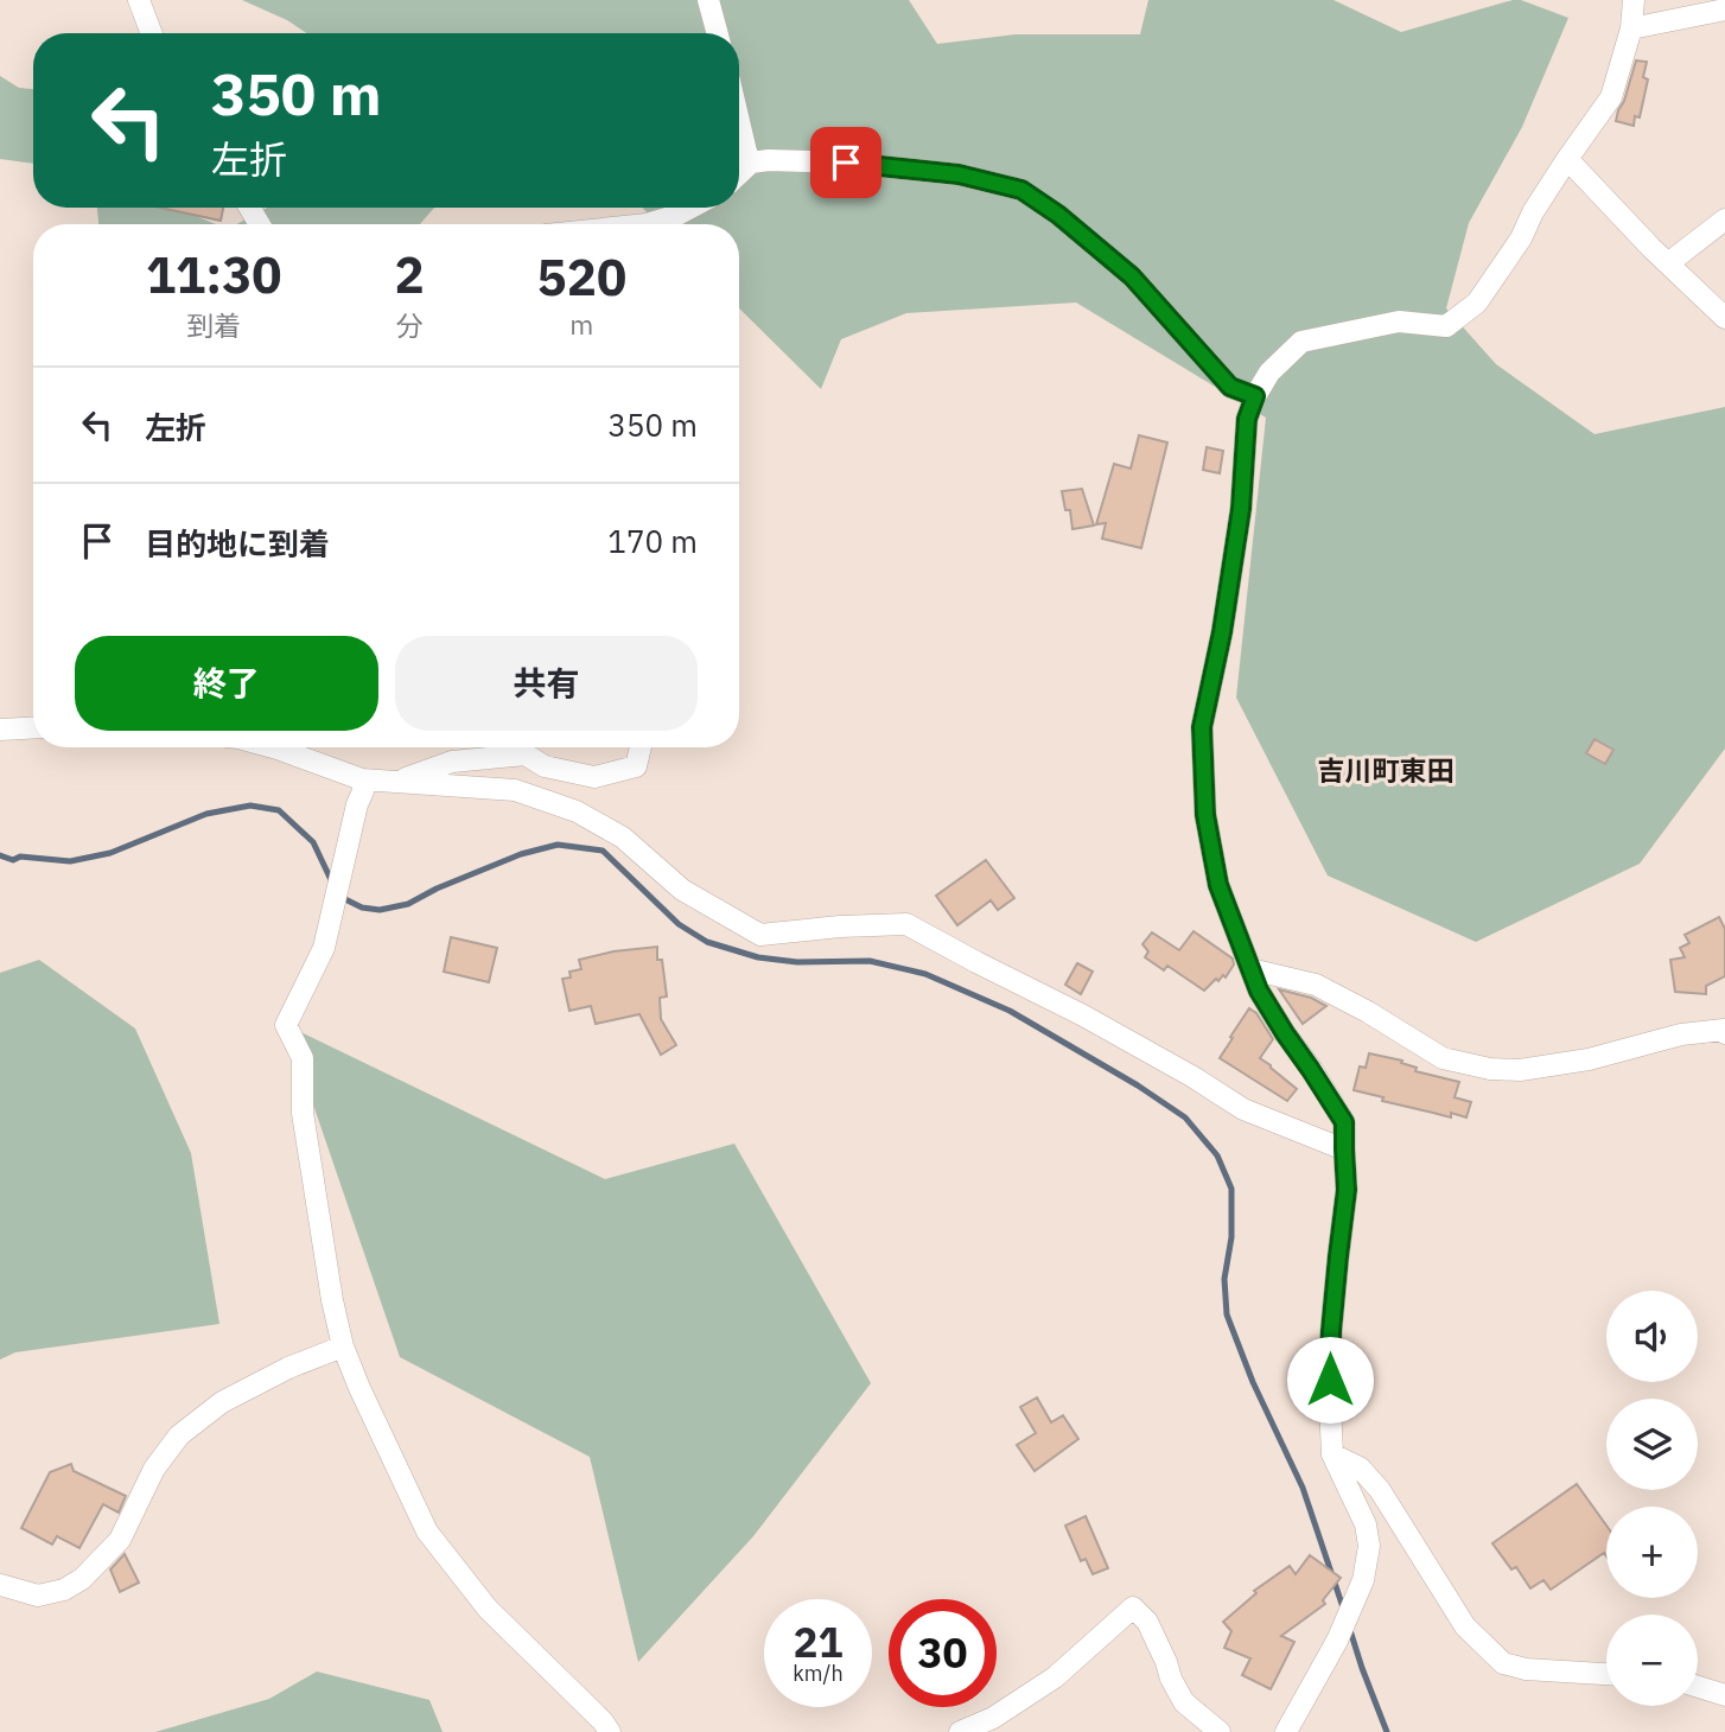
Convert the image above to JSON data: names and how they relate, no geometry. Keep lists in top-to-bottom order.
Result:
{
  "districts": ["吉川町東田"],
  "page": {
    "turn": ["350 m", "左折"],
    "eta": [
      "11:30",
      "到着",
      "2",
      "分",
      "520",
      "m"
    ],
    "list": [
      {
        "name": "左折",
        "value": "350 m"
      },
      {
        "name": "目的地に到着",
        "value": "170 m"
      }
    ],
    "buttons": ["終了", "共有"],
    "map_buttons": ["+", "−"],
    "speed": "21 km/h",
    "limit": "30"
  }
}
